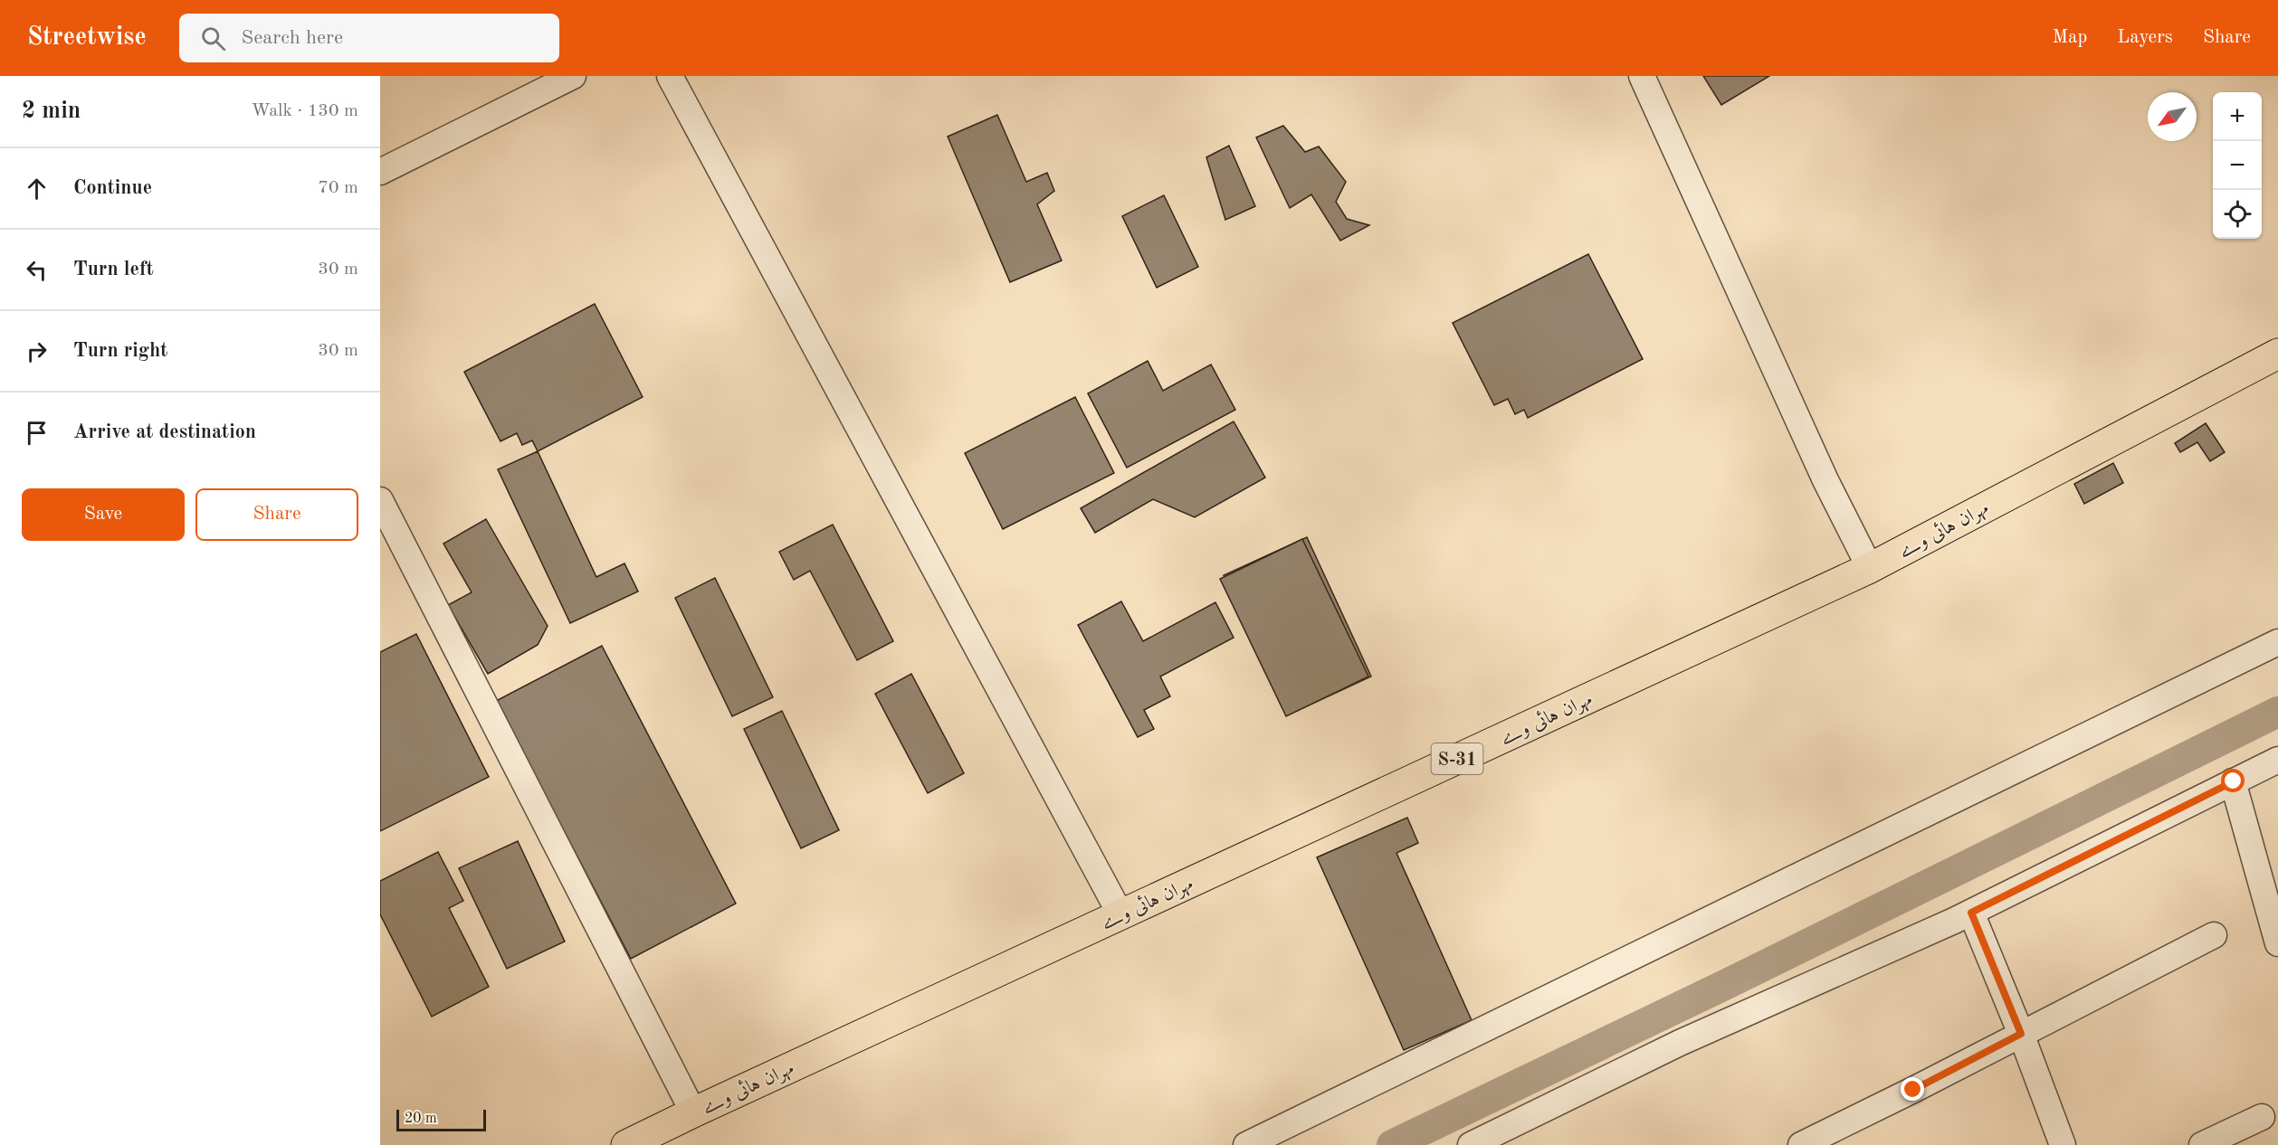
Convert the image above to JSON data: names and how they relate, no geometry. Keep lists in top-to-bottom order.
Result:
{
  "streets": {
    "main road": ["مہران ہائی وے", "S-31"]
  },
  "scale_bar": "20 m",
  "north": "bottom left",
  "page": {
    "header": "Streetwise",
    "search": "Search here",
    "nav": ["Map", "Layers", "Share"],
    "heading": ["2 min", "Walk · 130 m"],
    "map_buttons": ["+", "−"],
    "list": [
      ["Continue", "70 m"],
      ["Turn left", "30 m"],
      ["Turn right", "30 m"],
      "Arrive at destination"
    ],
    "buttons": ["Save", "Share"],
    "scale": "20 m"
  }
}
